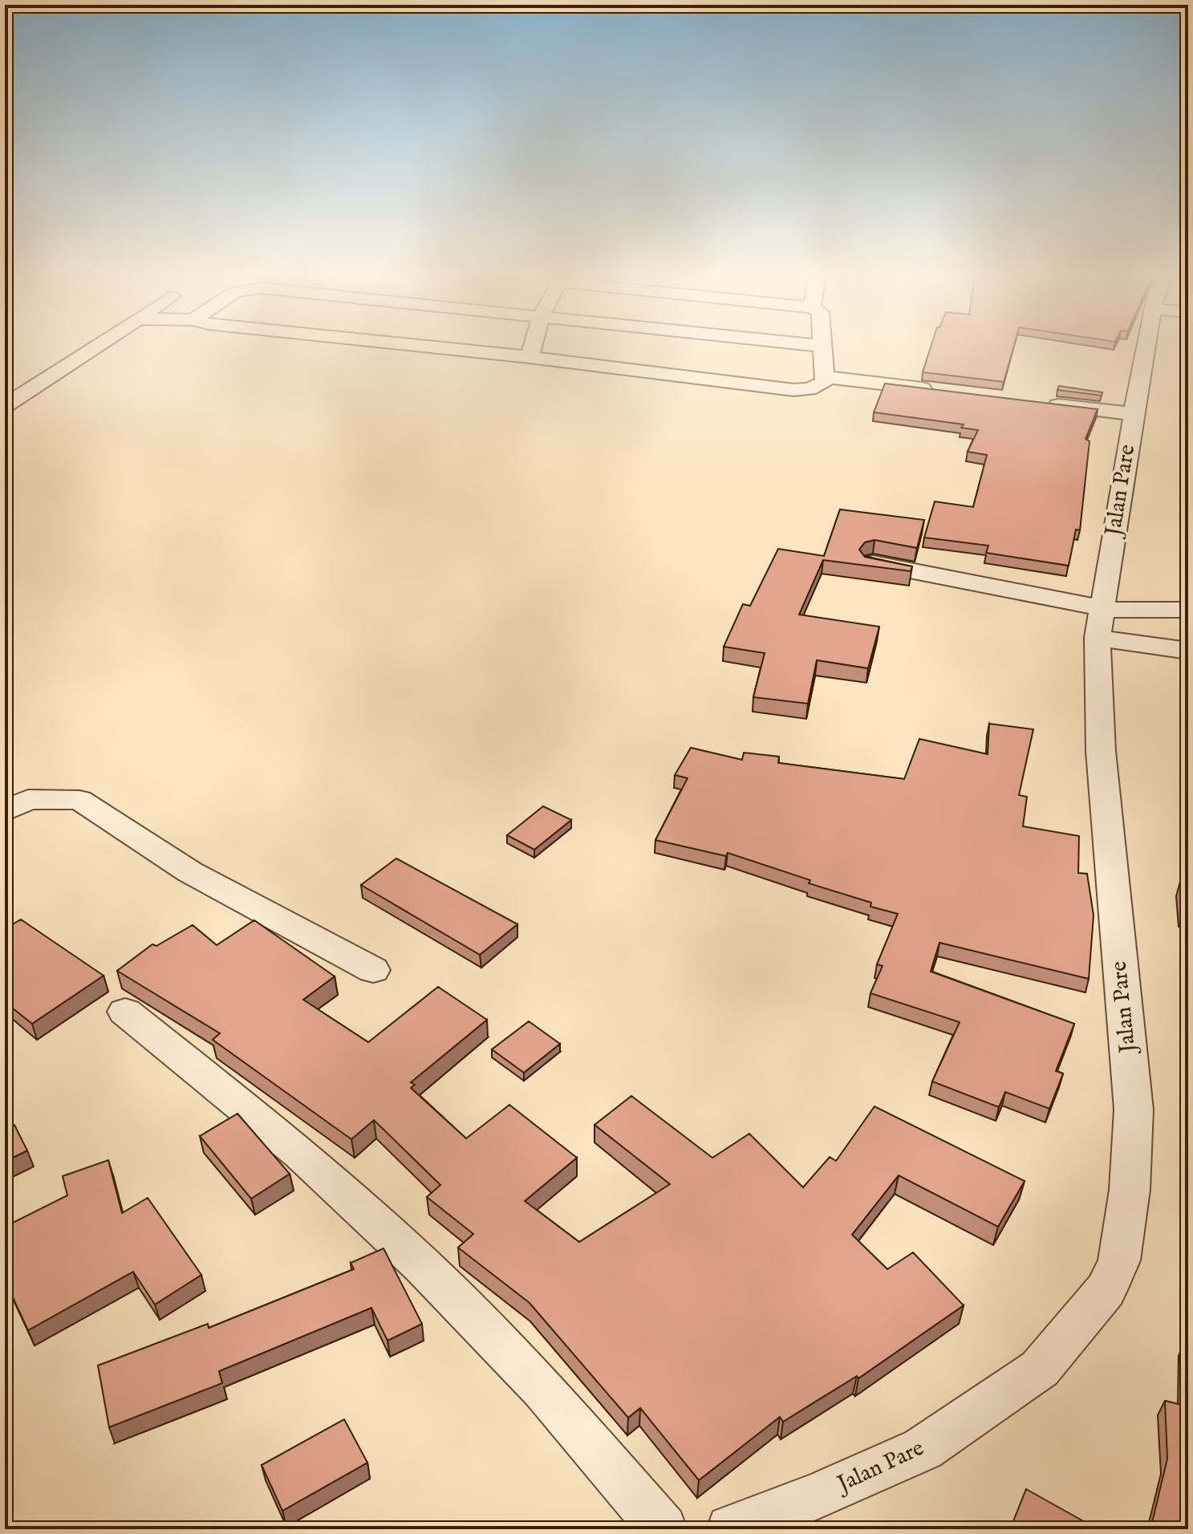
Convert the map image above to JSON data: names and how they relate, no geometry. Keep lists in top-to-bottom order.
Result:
{
  "streets": {
    "street": ["Jalan Pare"]
  }
}
